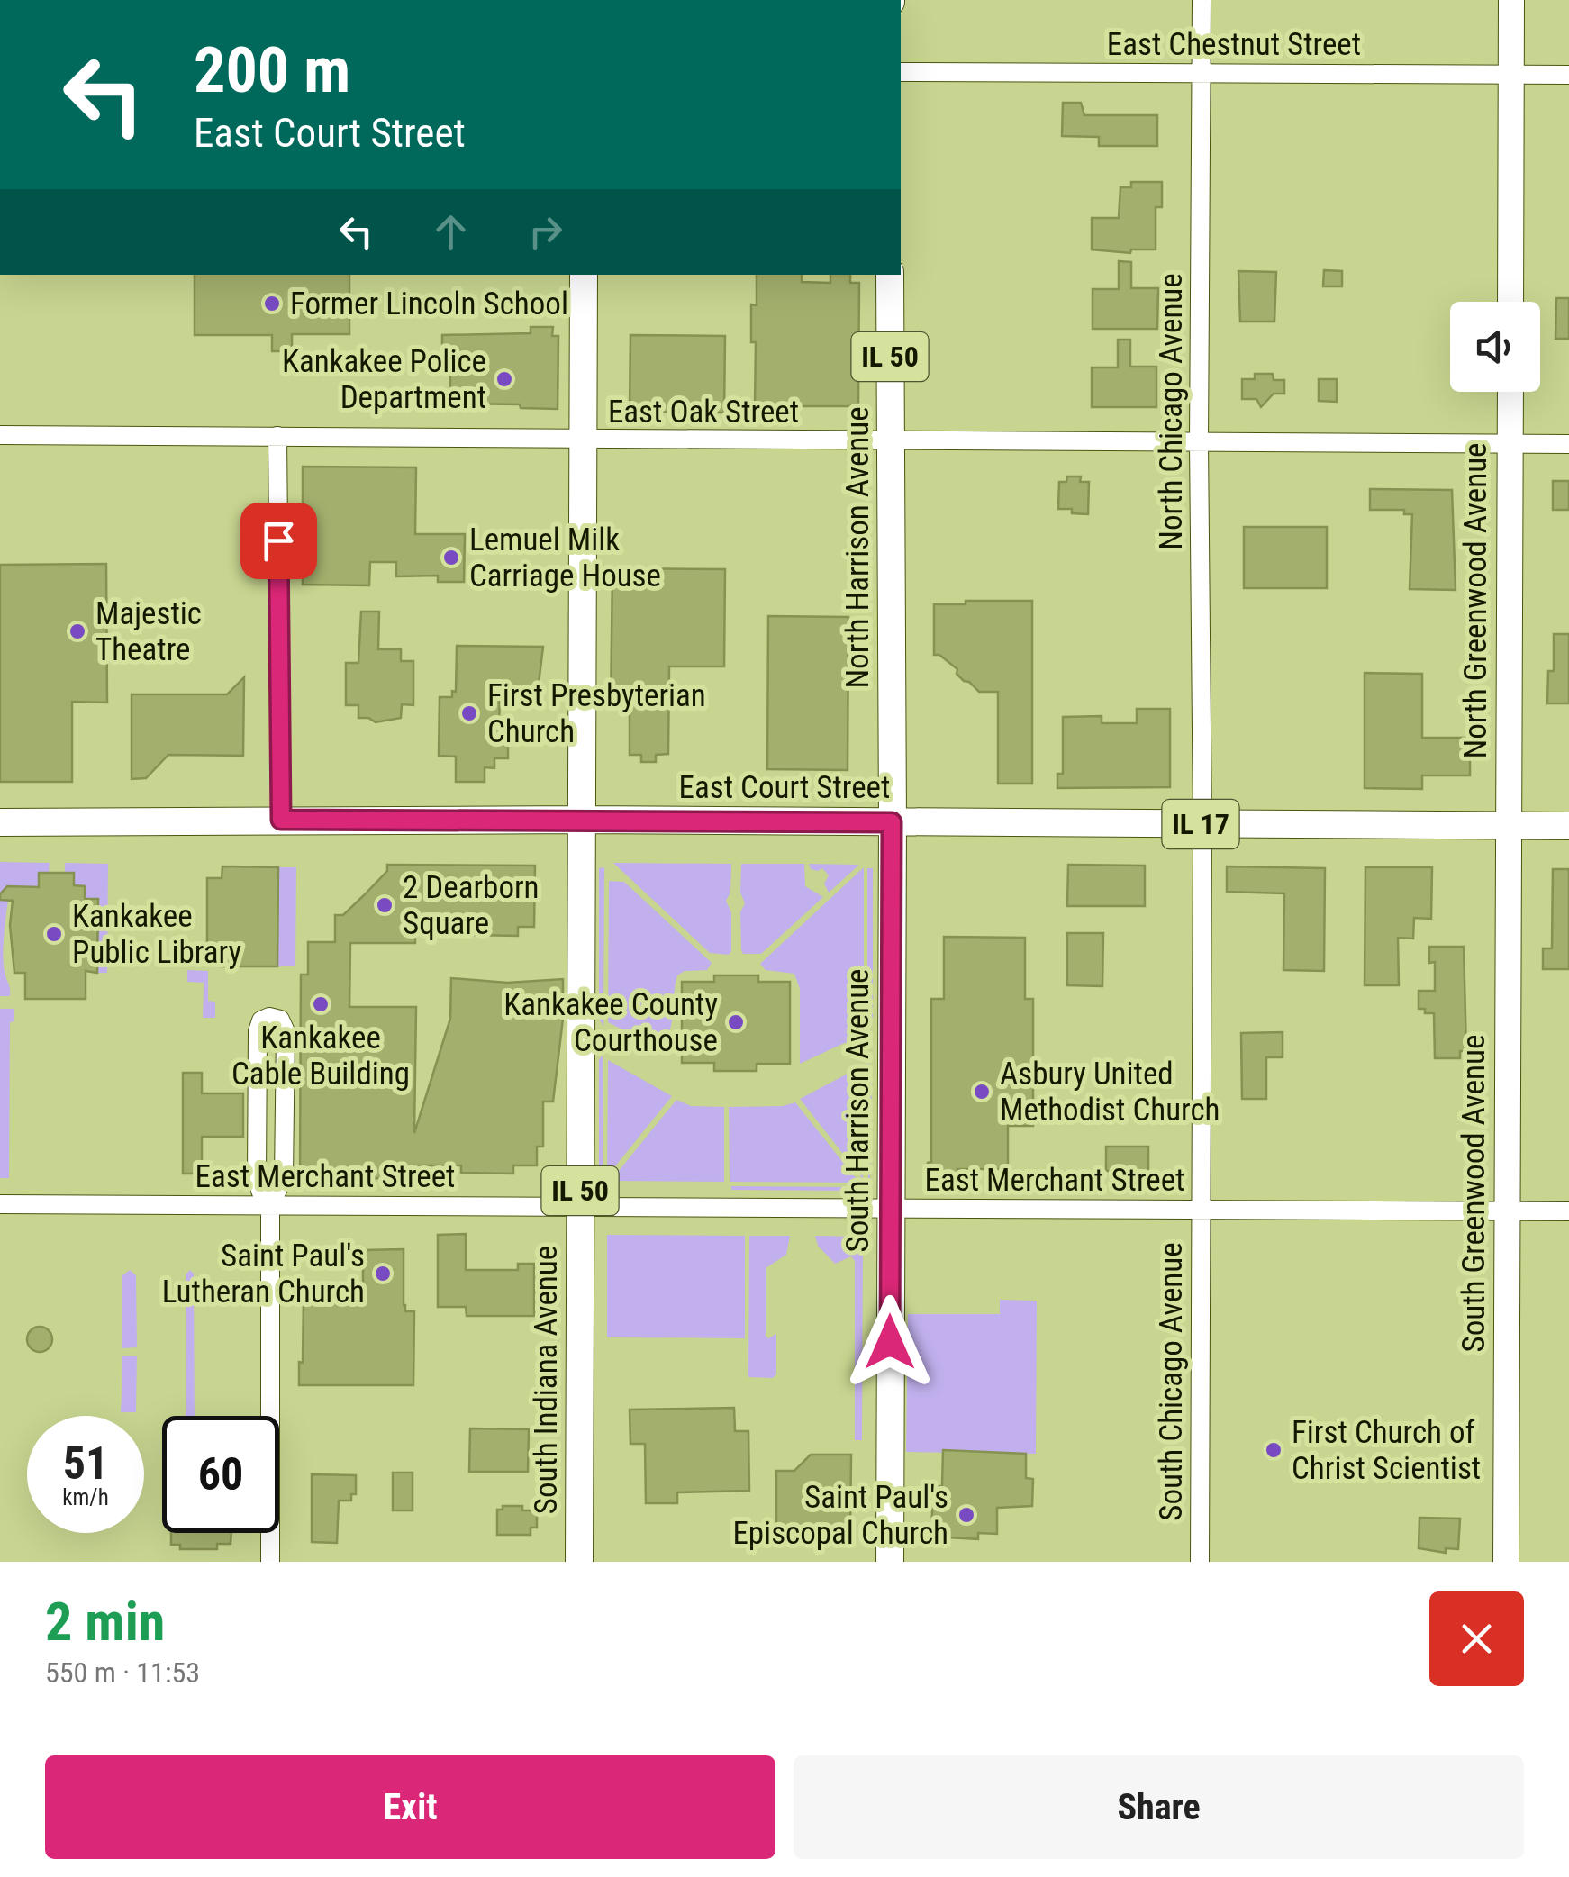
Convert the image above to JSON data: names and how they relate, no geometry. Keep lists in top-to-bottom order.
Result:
{
  "streets": {
    "main road": [
      "IL 50",
      "North Harrison Avenue",
      "East Court Street",
      "IL 17",
      "South Harrison Avenue",
      "South Indiana Avenue"
    ],
    "street": [
      "East Chestnut Street",
      "East Oak Street",
      "North Chicago Avenue",
      "North Greenwood Avenue",
      "East Merchant Street",
      "South Greenwood Avenue",
      "South Chicago Avenue"
    ]
  },
  "crossings": [
    ["East Chestnut Street", "North Chicago Avenue"],
    ["IL 50", "East Oak Street"],
    ["IL 50", "East Court Street"],
    ["IL 50", "South Indiana Avenue"],
    ["East Oak Street", "North Chicago Avenue"],
    ["East Oak Street", "North Harrison Avenue"],
    ["East Oak Street", "North Greenwood Avenue"],
    ["North Chicago Avenue", "East Court Street"],
    ["North Chicago Avenue", "South Chicago Avenue"],
    ["North Harrison Avenue", "East Court Street"],
    ["North Harrison Avenue", "South Harrison Avenue"],
    ["North Greenwood Avenue", "East Court Street"],
    ["North Greenwood Avenue", "South Greenwood Avenue"],
    ["East Court Street", "South Harrison Avenue"],
    ["East Court Street", "South Greenwood Avenue"],
    ["East Court Street", "South Indiana Avenue"],
    ["East Court Street", "South Chicago Avenue"],
    ["South Harrison Avenue", "East Merchant Street"],
    ["East Merchant Street", "South Greenwood Avenue"],
    ["East Merchant Street", "South Indiana Avenue"],
    ["East Merchant Street", "South Chicago Avenue"]
  ],
  "places": [
    "Former Lincoln School",
    "Kankakee Police Department",
    "Lemuel Milk Carriage House",
    "Majestic Theatre",
    "First Presbyterian Church",
    "2 Dearborn Square",
    "Kankakee Public Library",
    "Kankakee Cable Building",
    "Kankakee County Courthouse",
    "Asbury United Methodist Church",
    "Saint Paul's Lutheran Church",
    "First Church of Christ Scientist",
    "Saint Paul's Episcopal Church"
  ],
  "page": {
    "turn": ["200 m", "East Court Street"],
    "speed": "51 km/h",
    "limit": "60",
    "heading": ["2 min", "550 m · 11:53"],
    "buttons": ["Exit", "Share"]
  }
}
